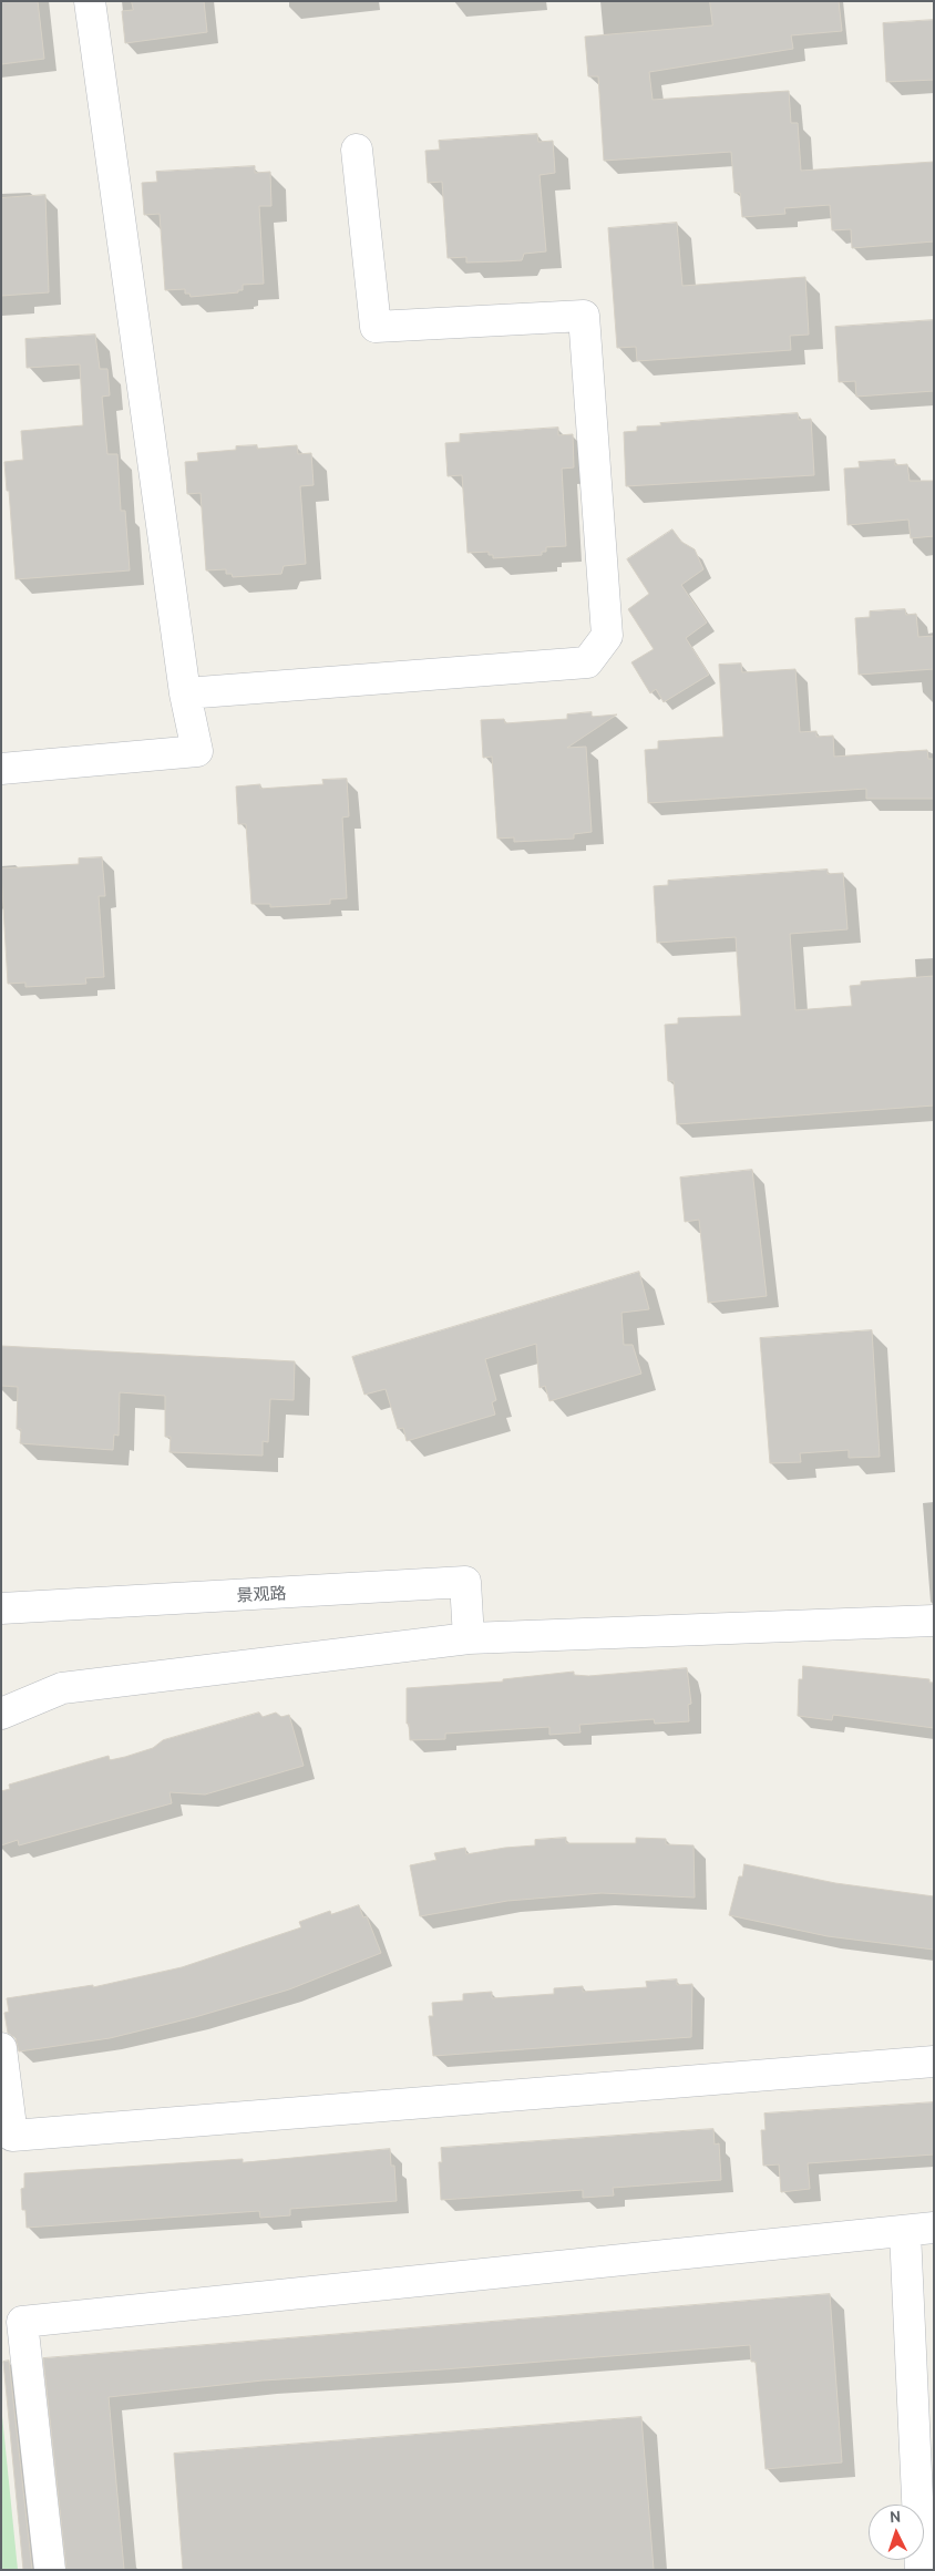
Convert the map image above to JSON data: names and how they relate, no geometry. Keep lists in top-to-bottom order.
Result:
{
  "streets": {
    "street": ["景观路"]
  },
  "north": "top"
}
